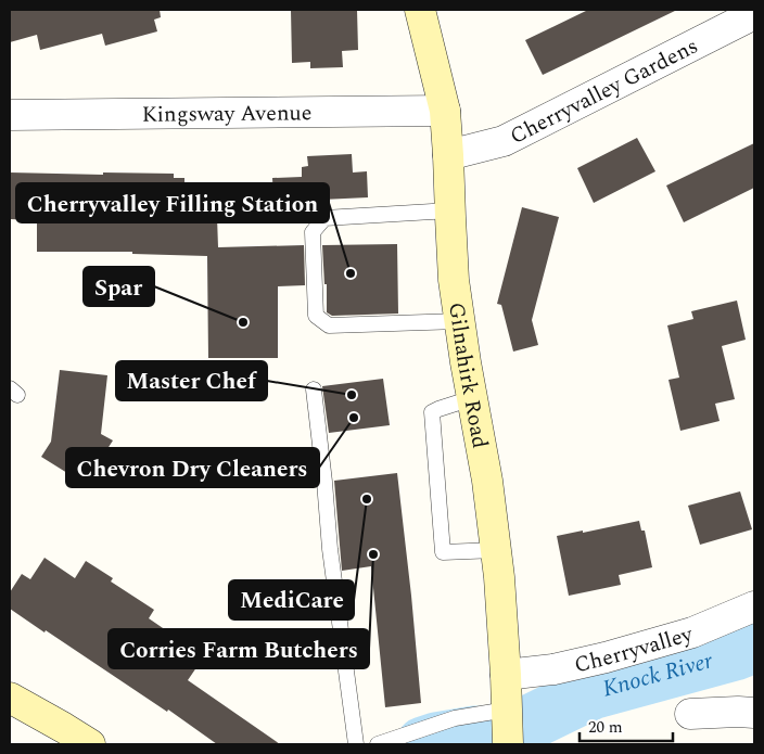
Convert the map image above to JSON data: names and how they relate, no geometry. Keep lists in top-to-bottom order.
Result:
{
  "streets": {
    "street": [
      "Cherryvalley Gardens",
      "Kingsway Avenue",
      "Gilnahirk Road",
      "Cherryvalley"
    ]
  },
  "crossings": [
    ["Cherryvalley Gardens", "Gilnahirk Road"],
    ["Kingsway Avenue", "Gilnahirk Road"],
    ["Gilnahirk Road", "Cherryvalley"]
  ],
  "water": ["Knock River"],
  "places": [
    "Cherryvalley Filling Station",
    "Spar",
    "Master Chef",
    "Chevron Dry Cleaners",
    "MediCare",
    "Corries Farm Butchers"
  ],
  "scale_bar": "20 m"
}
